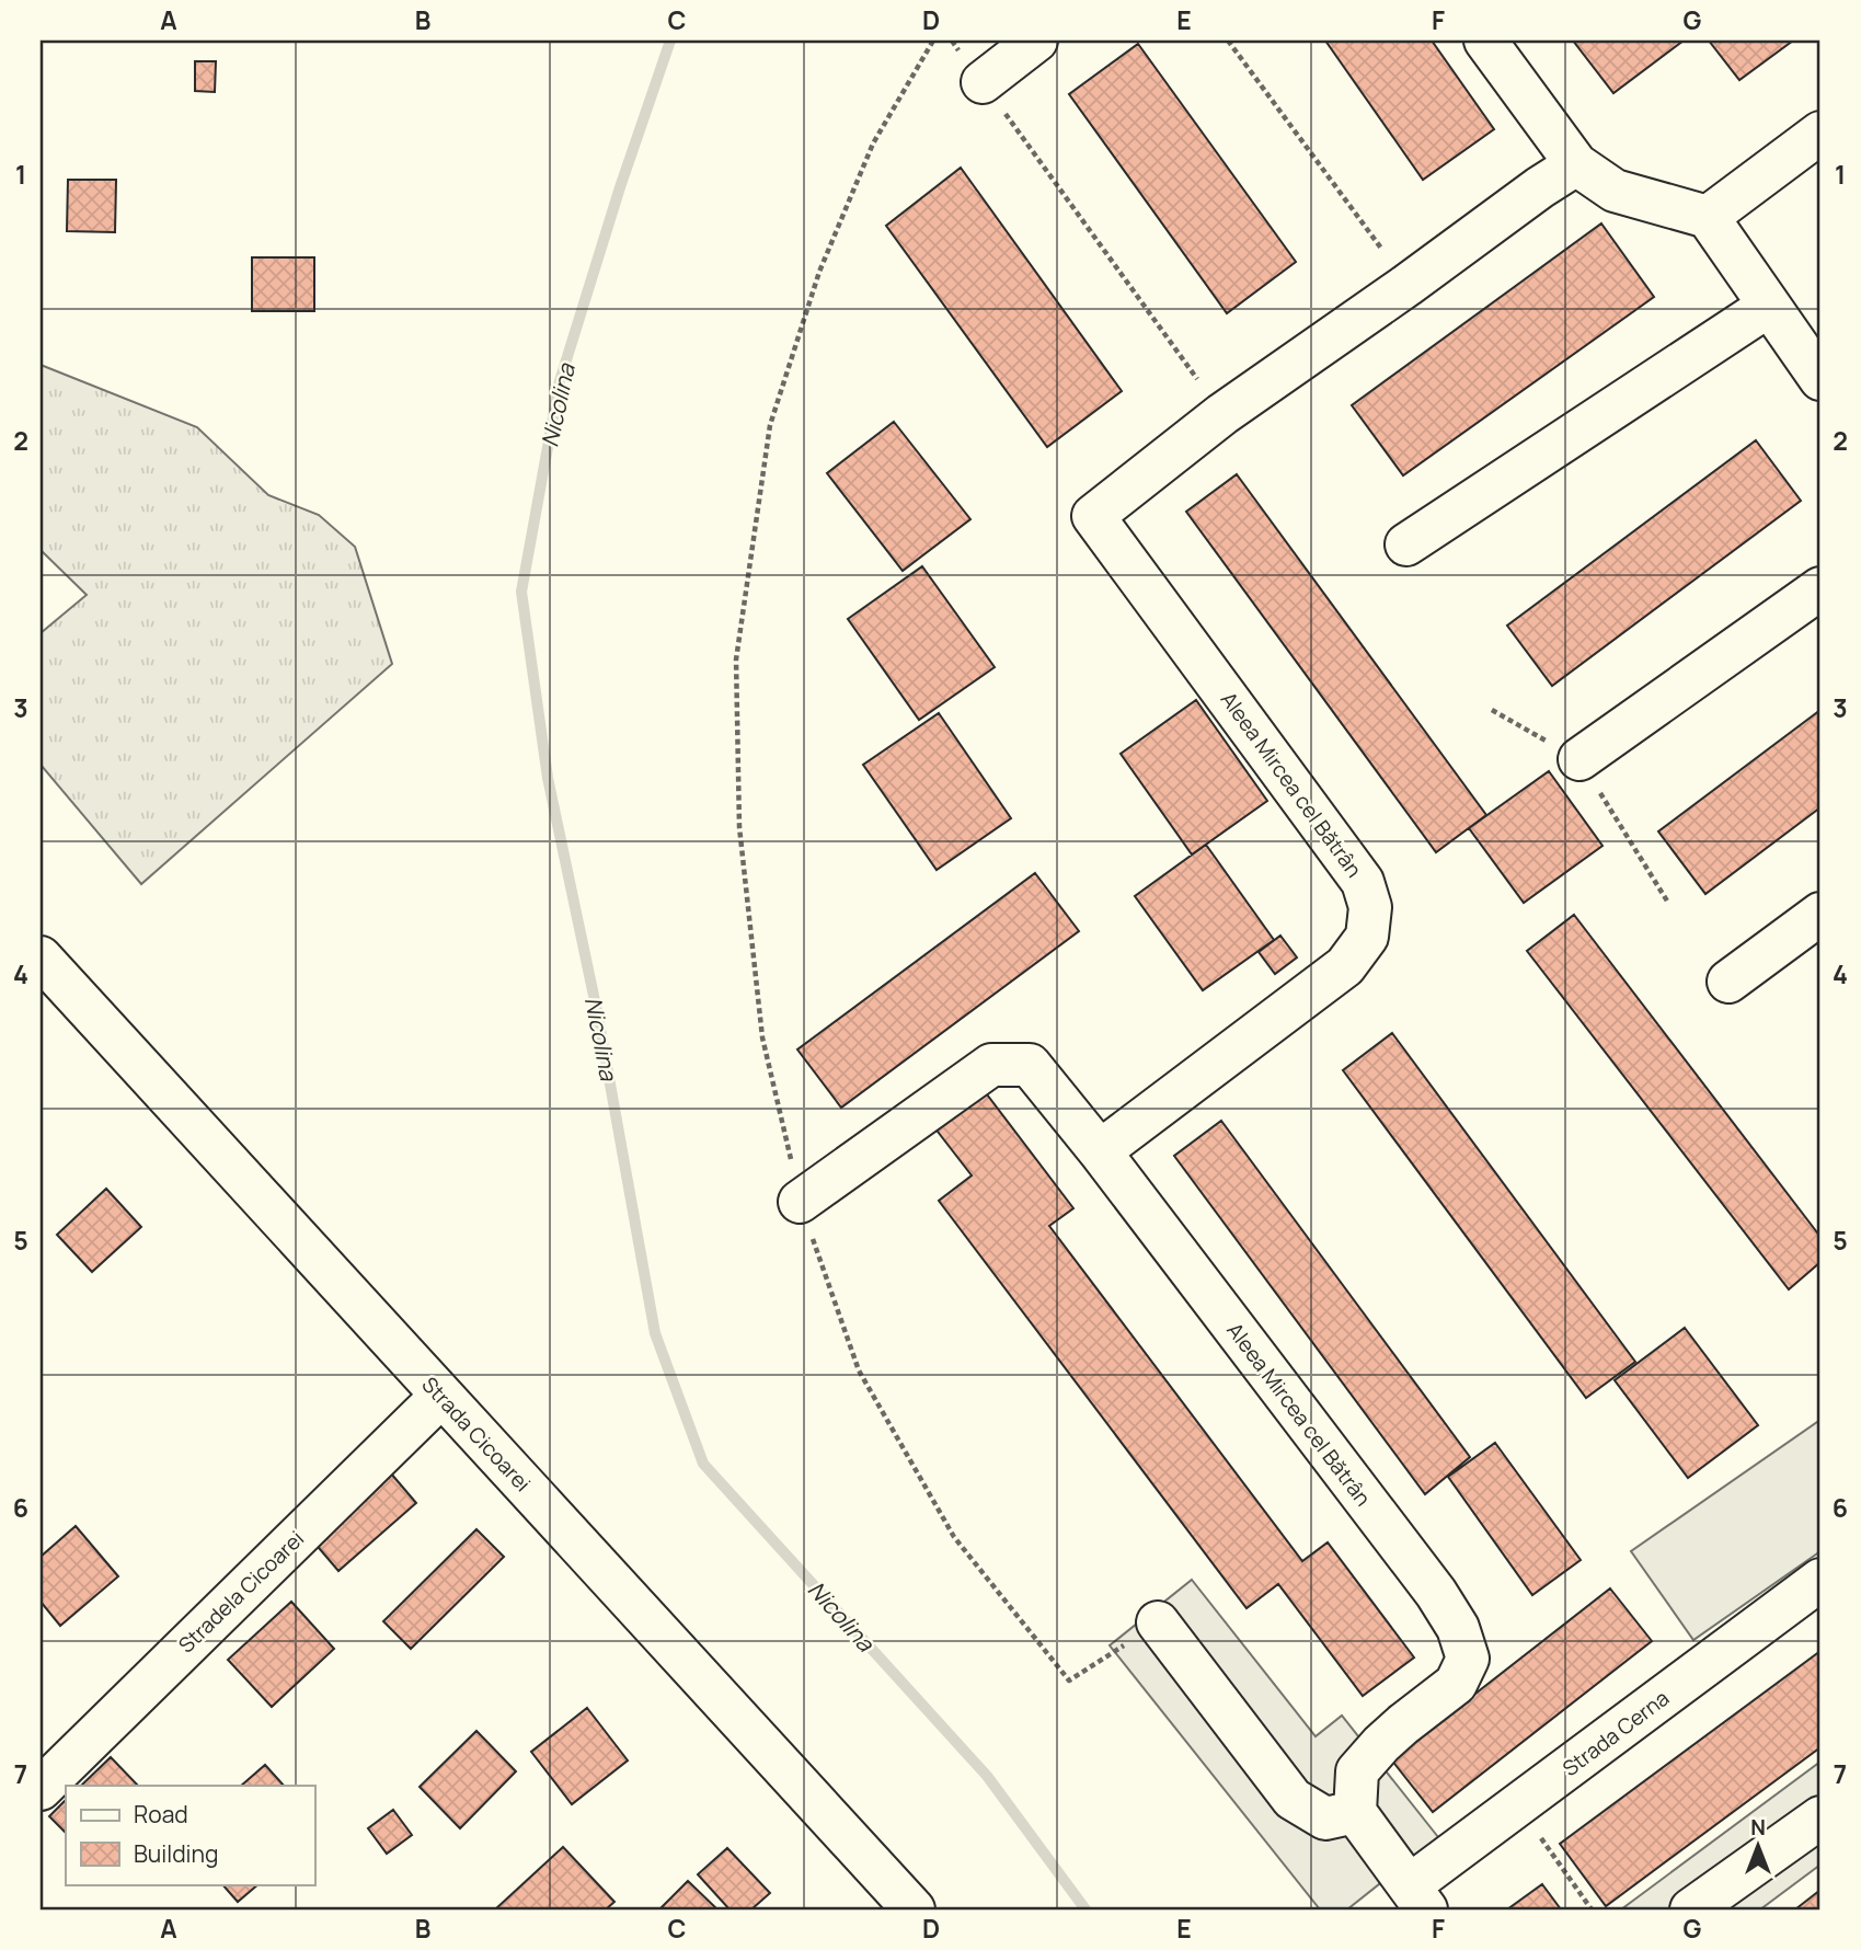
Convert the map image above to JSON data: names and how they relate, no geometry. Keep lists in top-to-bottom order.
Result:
{
  "streets": {
    "street": [
      "Aleea Mircea cel Bătrân",
      "Strada Cicoarei",
      "Stradela Cicoarei",
      "Strada Cerna"
    ]
  },
  "crossings": [
    ["Strada Cicoarei", "Stradela Cicoarei"]
  ],
  "water": ["Nicolina"],
  "legend": ["Road", "Building"],
  "north": "top",
  "grid": {
    "columns": [
      "A",
      "B",
      "C",
      "D",
      "E",
      "F",
      "G"
    ],
    "rows": [
      "1",
      "2",
      "3",
      "4",
      "5",
      "6",
      "7"
    ]
  }
}
